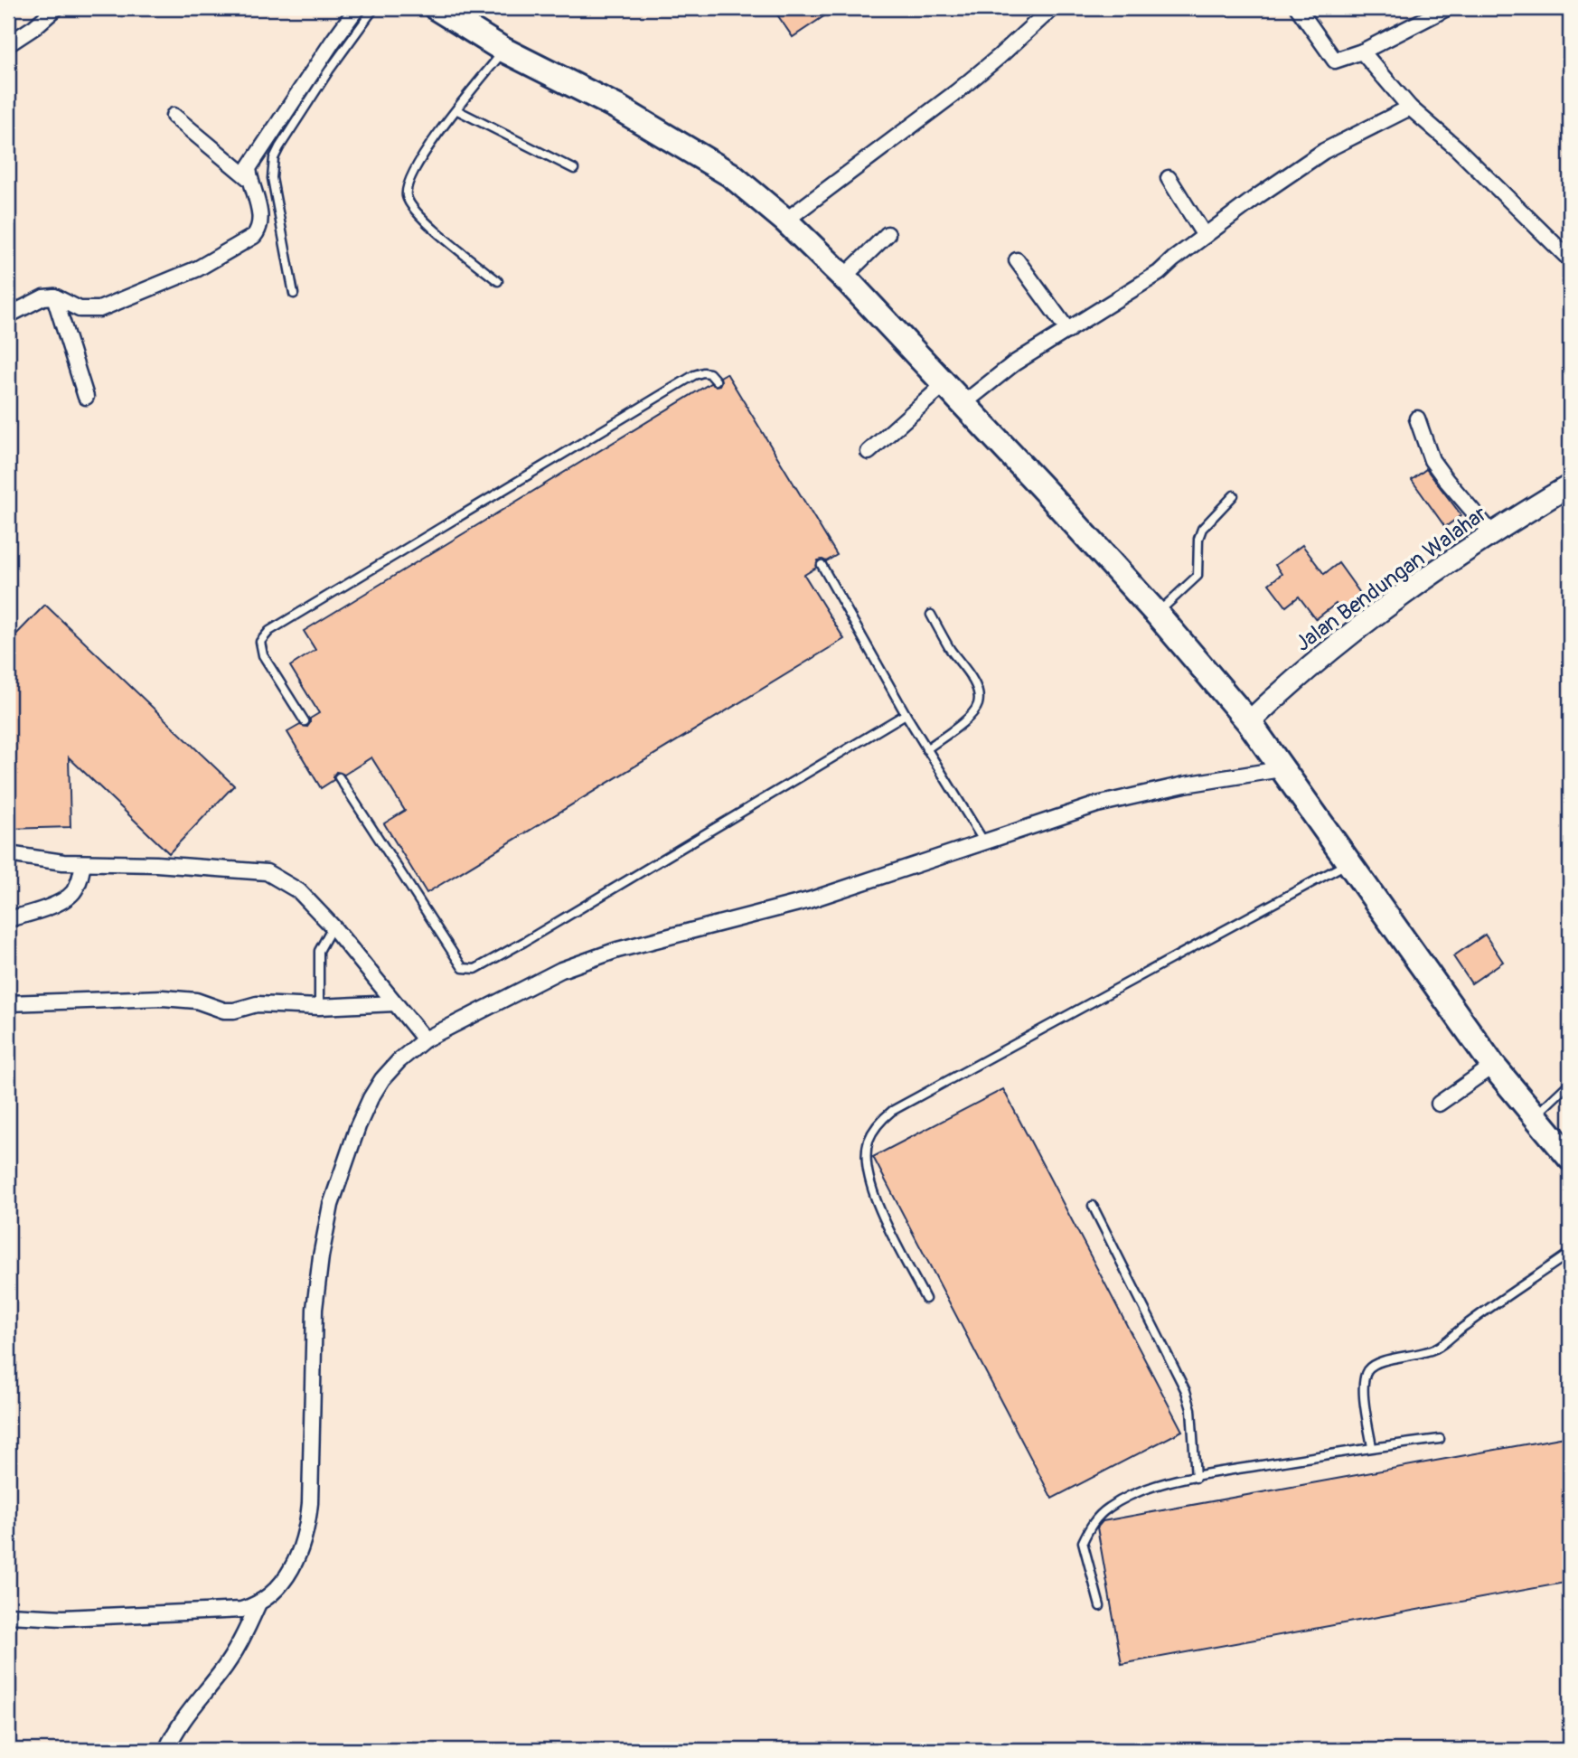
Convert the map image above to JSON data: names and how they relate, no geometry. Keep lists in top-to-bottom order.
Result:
{
  "streets": {
    "street": ["Jalan Bendungan Walahar"]
  }
}
